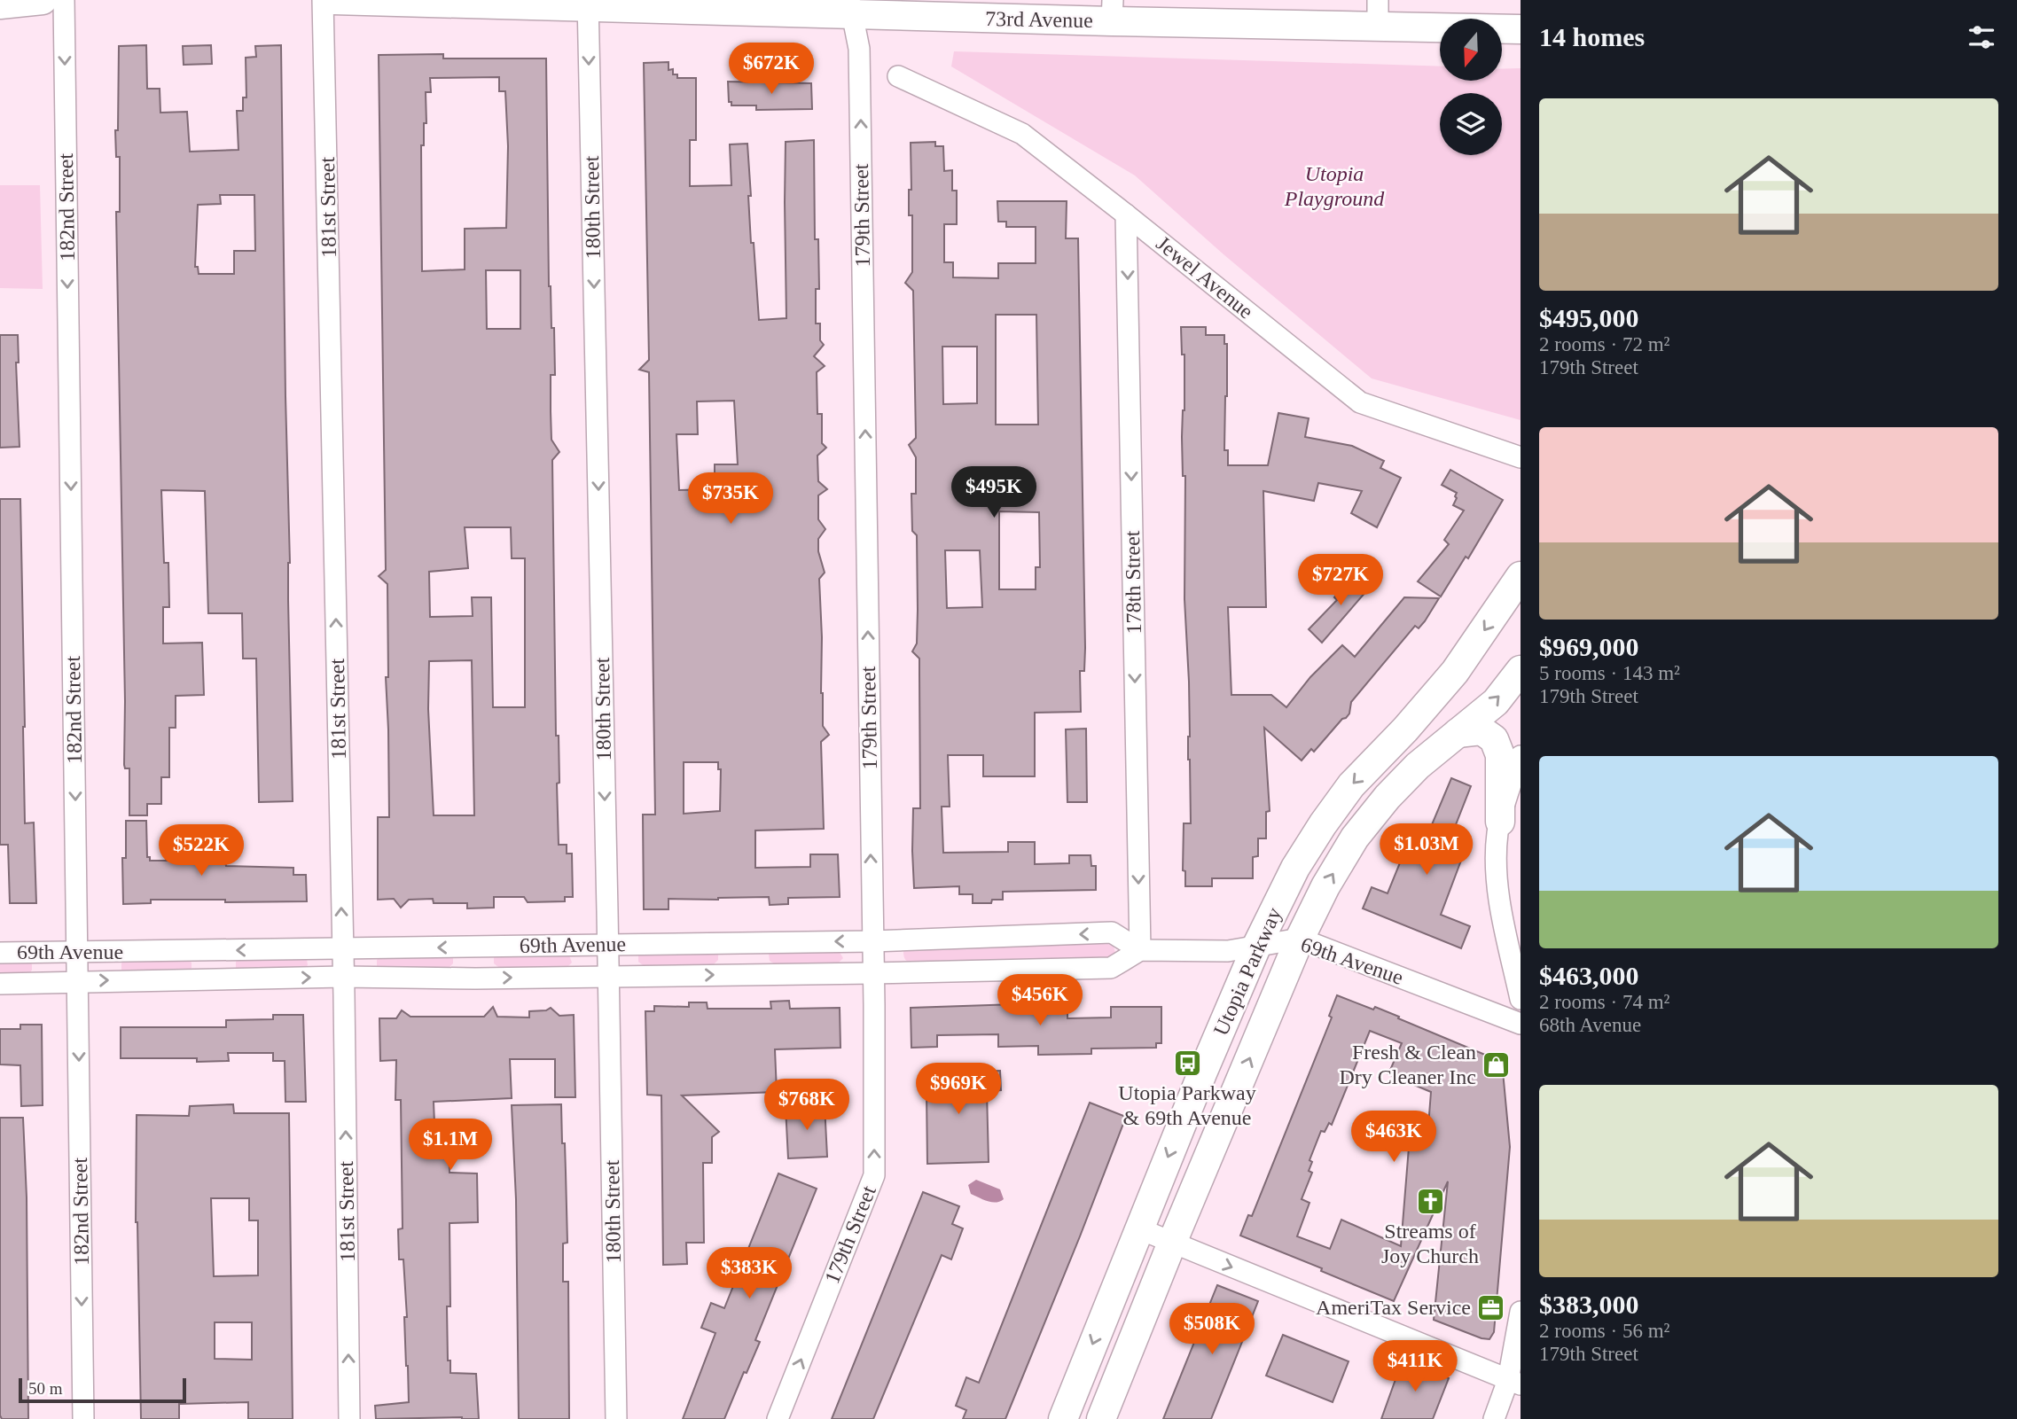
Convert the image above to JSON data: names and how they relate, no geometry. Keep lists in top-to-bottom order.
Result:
{
  "streets": {
    "main road": ["73rd Avenue", "Utopia Parkway"],
    "street": [
      "182nd Street",
      "181st Street",
      "180th Street",
      "179th Street",
      "Jewel Avenue",
      "178th Street",
      "69th Avenue"
    ]
  },
  "crossings": [
    ["73rd Avenue", "180th Street"],
    ["73rd Avenue", "179th Street"],
    ["182nd Street", "69th Avenue"],
    ["181st Street", "69th Avenue"],
    ["180th Street", "69th Avenue"],
    ["179th Street", "69th Avenue"],
    ["Jewel Avenue", "178th Street"],
    ["178th Street", "69th Avenue"],
    ["69th Avenue", "Utopia Parkway"]
  ],
  "one_way": [
    "182nd Street",
    "181st Street",
    "180th Street",
    "179th Street",
    "178th Street"
  ],
  "parks": ["Utopia Playground"],
  "places": {
    "bus stop": ["Utopia Parkway & 69th Avenue"],
    "shop": ["Fresh & Clean Dry Cleaner Inc"],
    "church": ["Streams of Joy Church"],
    "office": ["AmeriTax Service"]
  },
  "scale_bar": "50 m",
  "north": "bottom",
  "page": {
    "heading": "14 homes",
    "price": [
      "$672K",
      "$495K",
      "$735K",
      "$727K",
      "$1.03M",
      "$522K",
      "$456K",
      "$969K",
      "$768K",
      "$463K",
      "$1.1M",
      "$383K",
      "$508K",
      "$411K"
    ],
    "list": [
      {
        "name": "$495,000",
        "note": "2 rooms · 72 m² · 179th Street"
      },
      {
        "name": "$969,000",
        "note": "5 rooms · 143 m² · 179th Street"
      },
      {
        "name": "$463,000",
        "note": "2 rooms · 74 m² · 68th Avenue"
      },
      {
        "name": "$383,000",
        "note": "2 rooms · 56 m² · 179th Street"
      }
    ],
    "scale": "50 m"
  }
}
